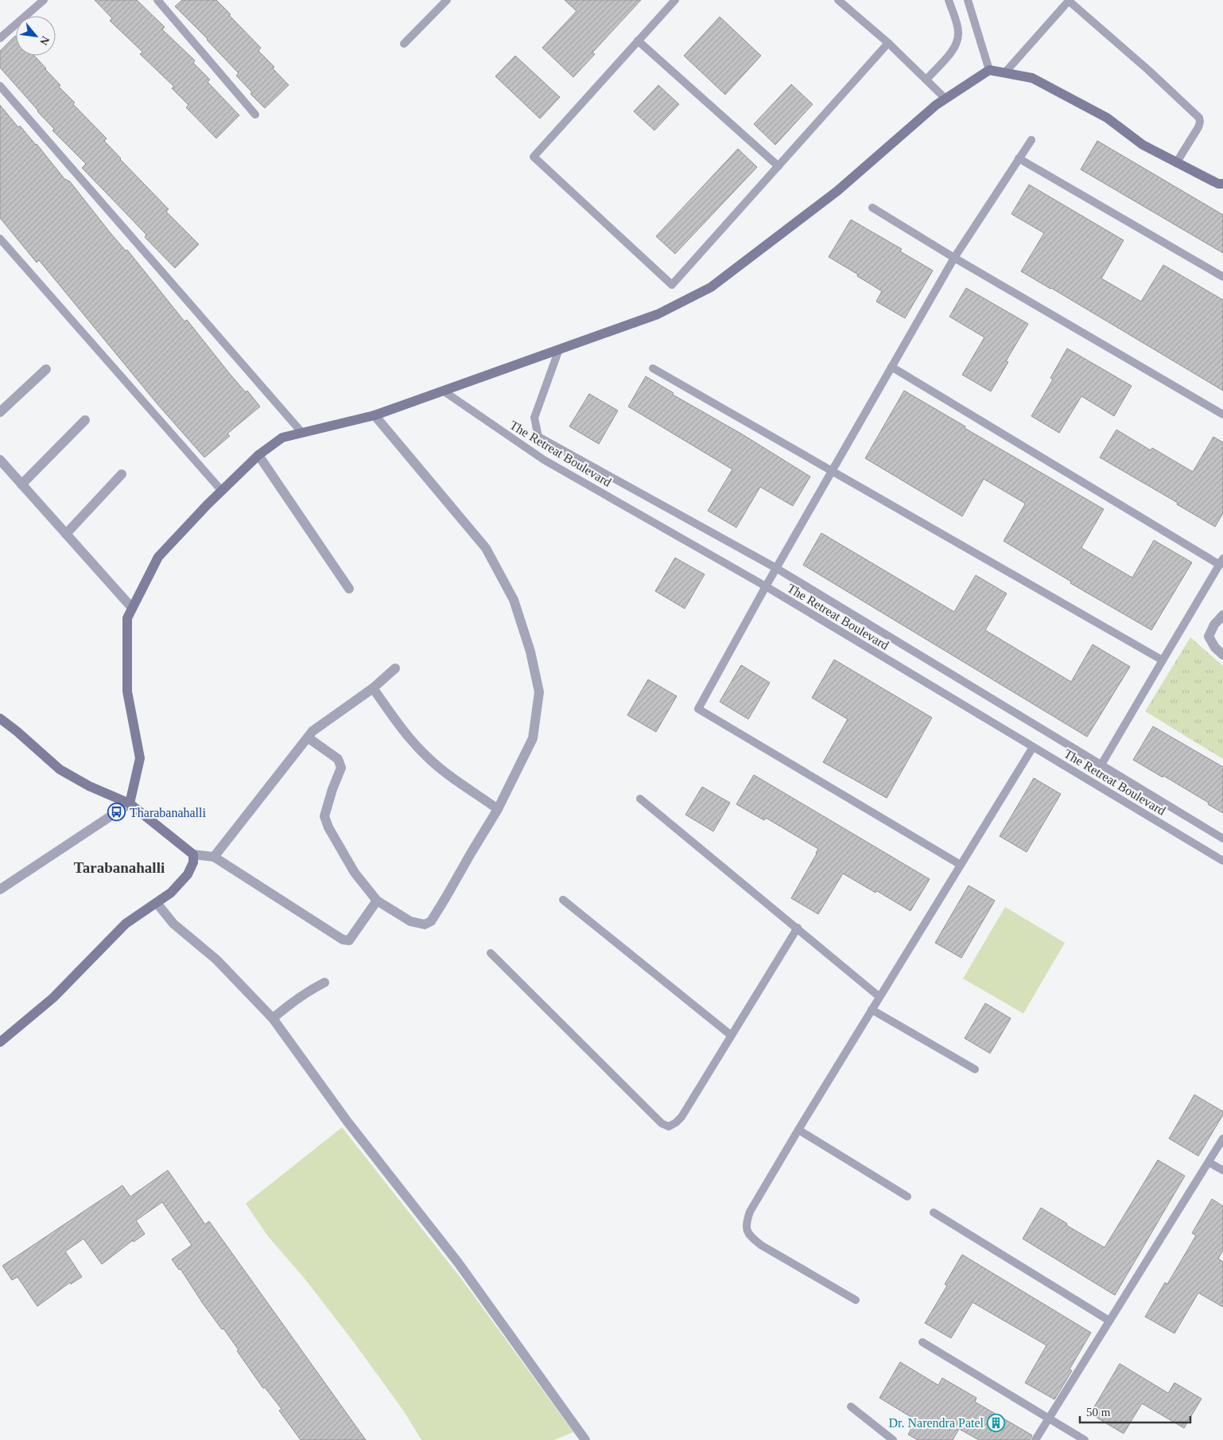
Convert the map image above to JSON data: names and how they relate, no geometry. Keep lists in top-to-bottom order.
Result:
{
  "streets": {
    "lane": ["The Retreat Boulevard"]
  },
  "districts": ["Tarabanahalli"],
  "places": {
    "bus stop": ["Tharabanahalli"],
    "building": ["Dr. Narendra Patel"]
  },
  "scale_bar": "50 m",
  "north": "bottom right"
}
